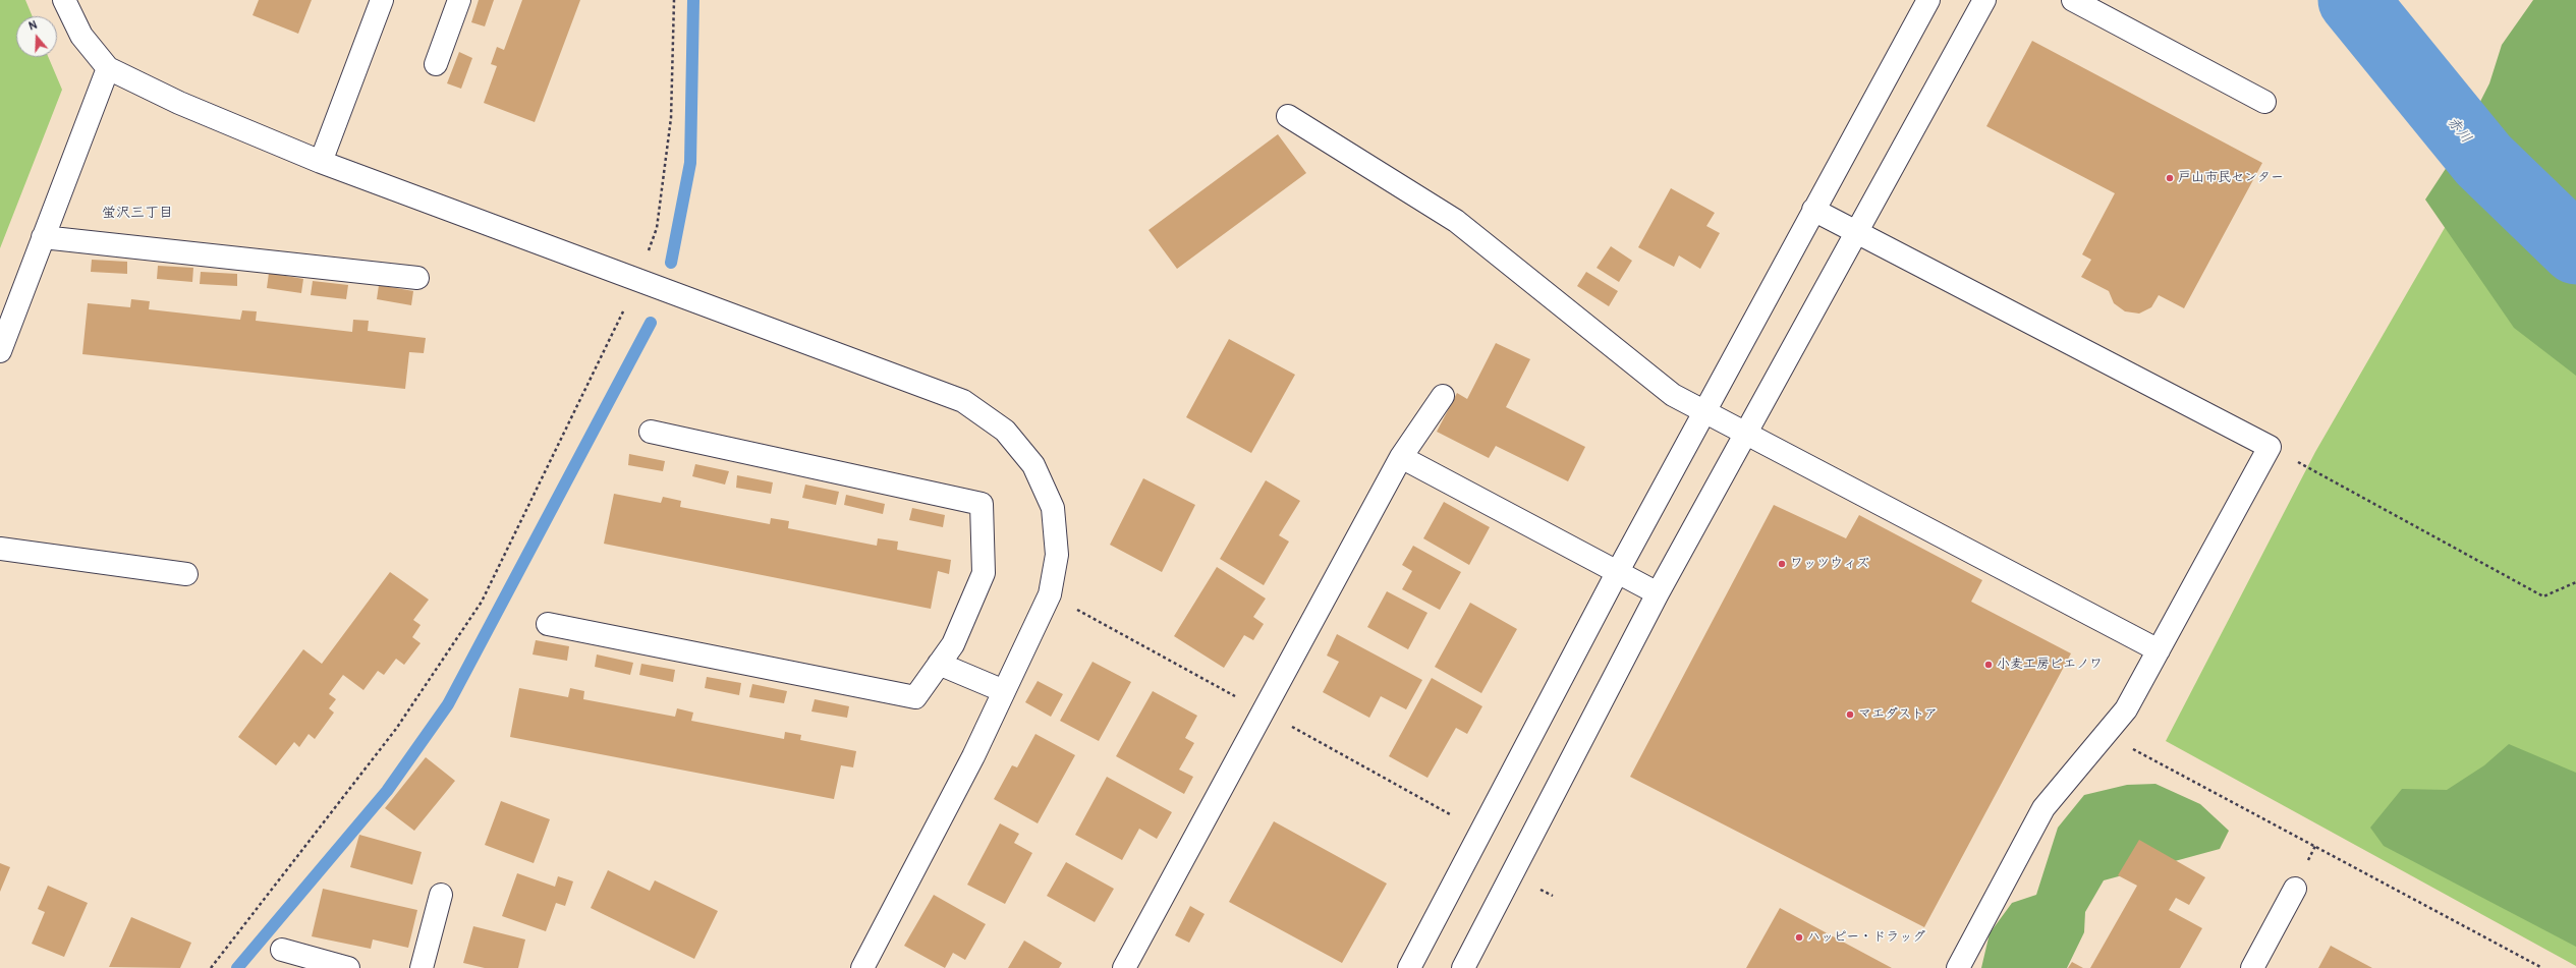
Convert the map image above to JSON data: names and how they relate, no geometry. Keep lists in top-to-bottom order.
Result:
{
  "districts": ["蛍沢三丁目"],
  "water": ["赤川"],
  "places": [
    "戸山市民センター",
    "ワッツウィズ",
    "小麦工房ビエノワ",
    "マエダストア",
    "ハッピー・ドラッグ"
  ],
  "north": "top"
}
